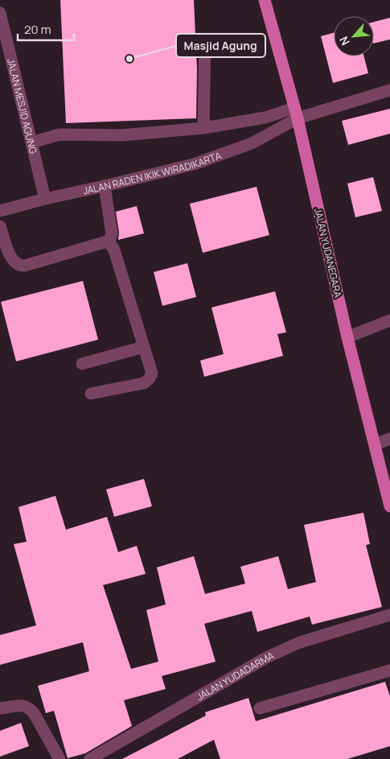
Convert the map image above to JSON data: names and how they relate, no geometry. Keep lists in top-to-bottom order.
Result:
{
  "streets": {
    "main road": ["JALAN YUDANEGARA"],
    "street": ["JALAN MESJID AGUNG", "JALAN RADEN IKIK WIRADIKARTA", "JALAN YUDADARMA"]
  },
  "crossings": [
    ["JALAN MESJID AGUNG", "JALAN RADEN IKIK WIRADIKARTA"],
    ["JALAN RADEN IKIK WIRADIKARTA", "JALAN YUDANEGARA"]
  ],
  "places": ["Masjid Agung"],
  "scale_bar": "20 m",
  "north": "bottom left"
}
